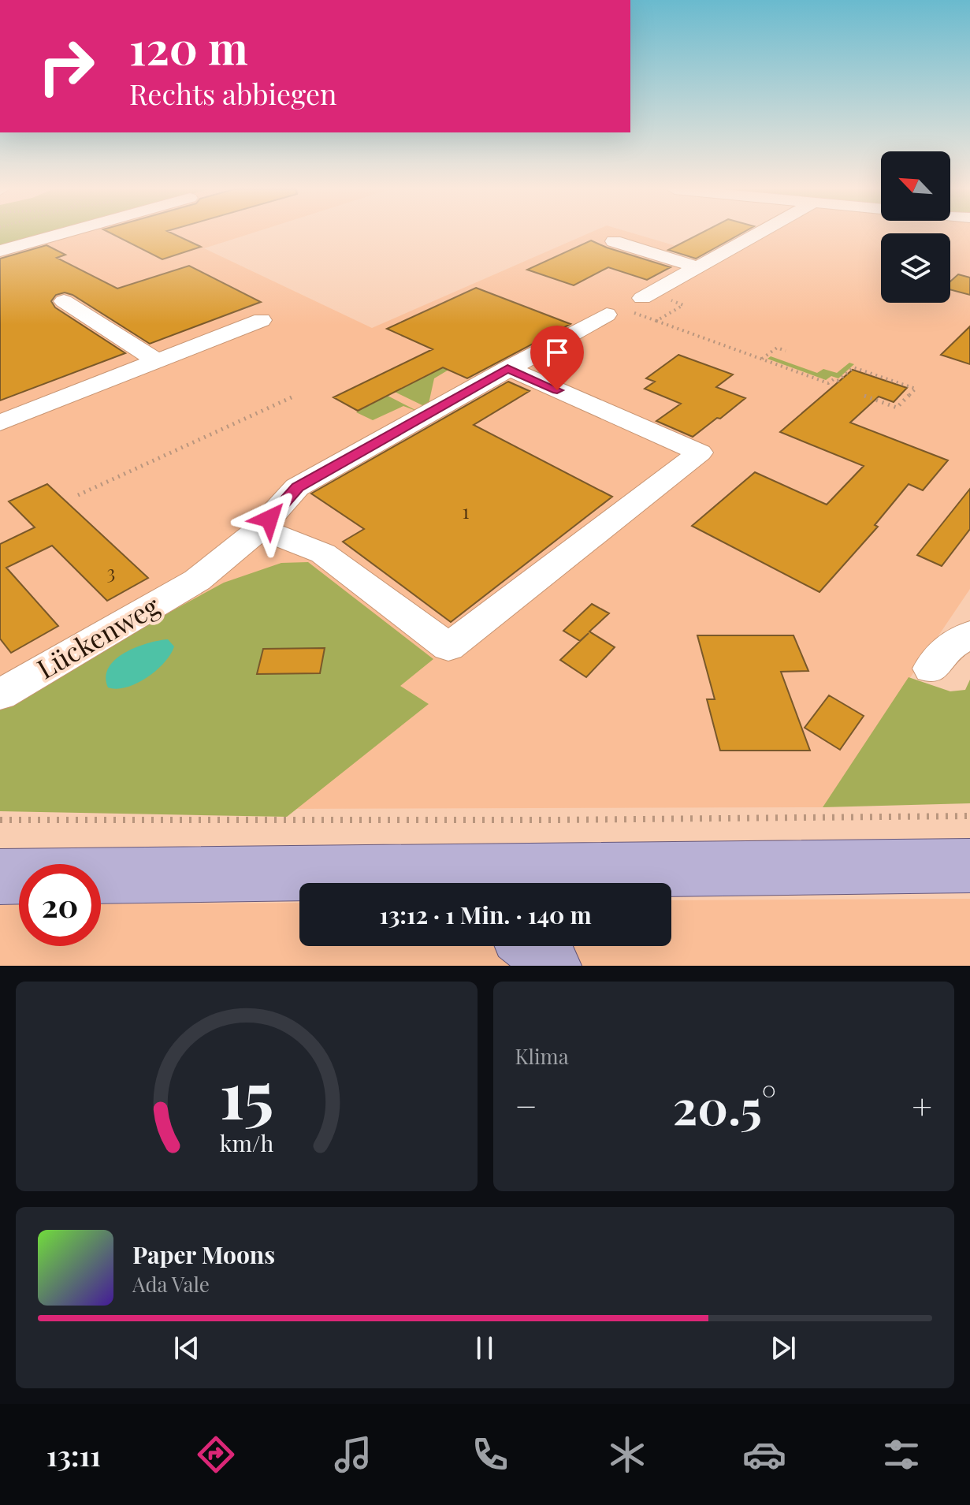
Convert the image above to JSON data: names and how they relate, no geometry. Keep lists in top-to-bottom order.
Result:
{
  "streets": {
    "street": ["Lückenweg"]
  },
  "house_numbers": ["1", "3"],
  "north": "top left",
  "page": {
    "turn": ["120 m", "Rechts abbiegen"],
    "limit": "20",
    "trip": "13:12 · 1 Min. · 140 m",
    "tile": "Klima",
    "heat": ["−", "20.5°", "+"],
    "song": ["Paper Moons", "Ada Vale"],
    "tabs": "13:11",
    "gauge": ["15", "km/h"]
  }
}
